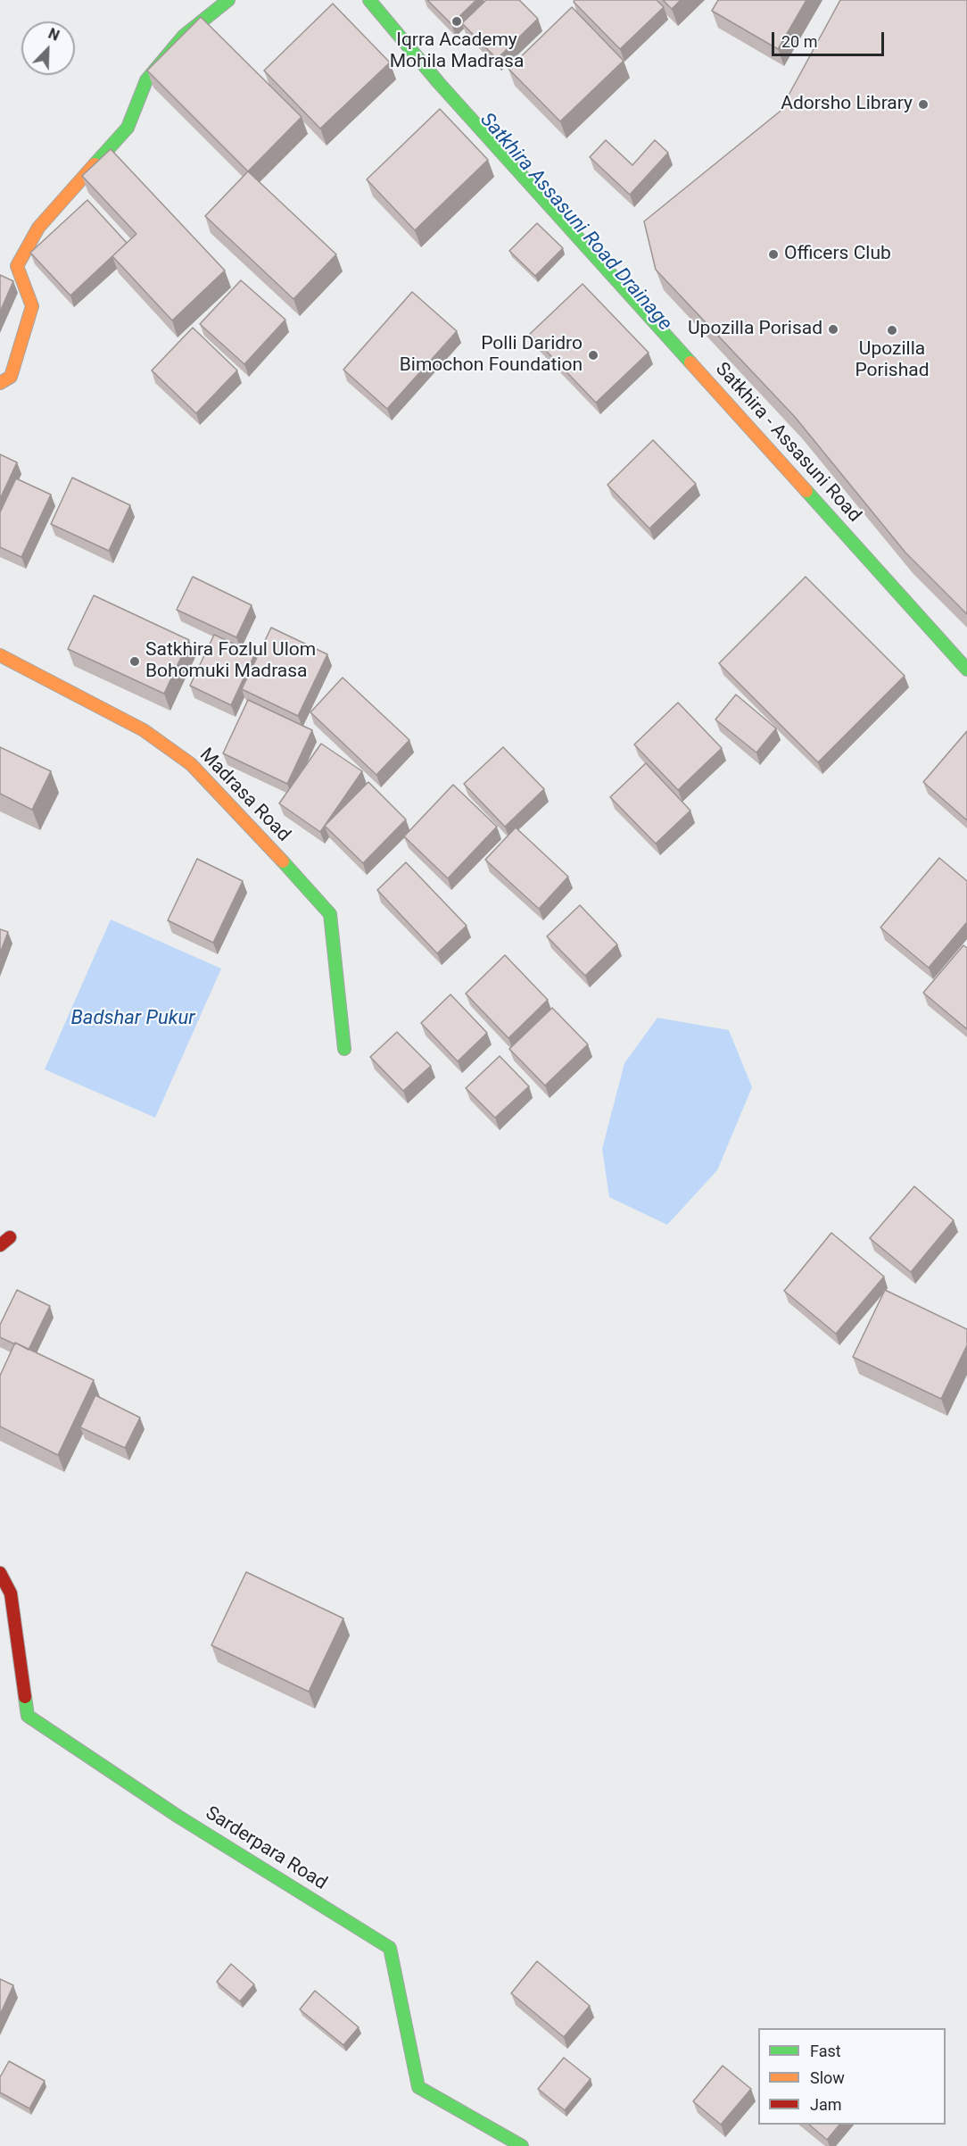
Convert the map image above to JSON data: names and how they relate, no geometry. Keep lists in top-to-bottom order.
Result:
{
  "streets": {
    "street": ["Satkhira - Assasuni Road", "Madrasa Road", "Sarderpara Road"]
  },
  "water": ["Satkhira Assasuni Road Drainage", "Badshar Pukur"],
  "places": [
    "Iqrra Academy Mohila Madrasa",
    "Adorsho Library",
    "Officers Club",
    "Upozilla Porisad",
    "Upozilla Porishad",
    "Polli Daridro Bimochon Foundation",
    "Satkhira Fozlul Ulom Bohomuki Madrasa"
  ],
  "legend": ["Fast", "Slow", "Jam"],
  "scale_bar": "20 m",
  "north": "top right"
}
